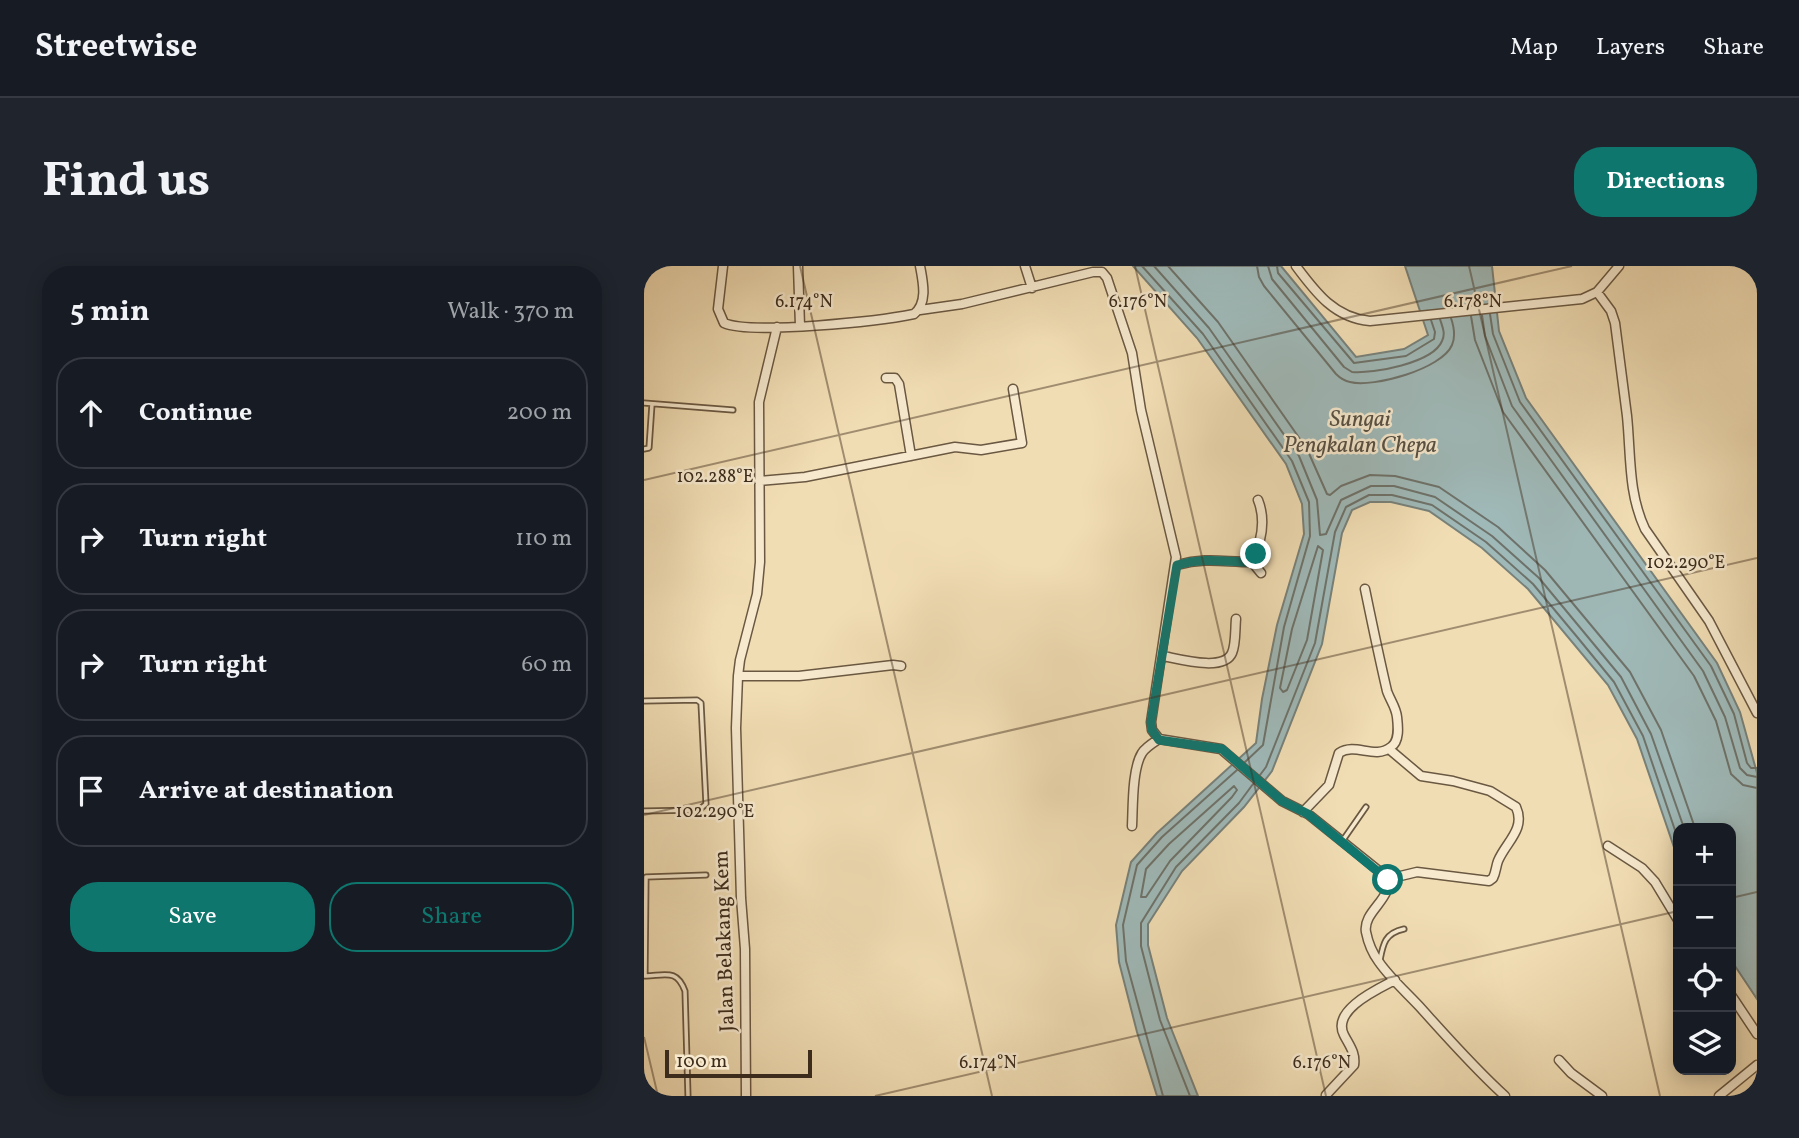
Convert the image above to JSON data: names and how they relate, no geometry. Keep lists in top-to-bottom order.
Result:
{
  "streets": {
    "street": ["Jalan Belakang Kem"]
  },
  "water": ["Sungai Pengkalan Chepa"],
  "scale_bar": "100 m",
  "page": {
    "header": "Streetwise",
    "nav": ["Map", "Layers", "Share"],
    "buttons": [
      "Directions",
      ["Save", "Share"]
    ],
    "title": "Find us",
    "heading": ["5 min", "Walk · 370 m"],
    "list": [
      ["Continue", "200 m"],
      ["Turn right", "110 m"],
      ["Turn right", "60 m"],
      "Arrive at destination"
    ],
    "map_buttons": ["+", "−"],
    "scale": "100 m"
  },
  "coordinates": [
    "6.174°N",
    "6.176°N",
    "6.178°N",
    "102.288°E",
    "102.290°E"
  ]
}
